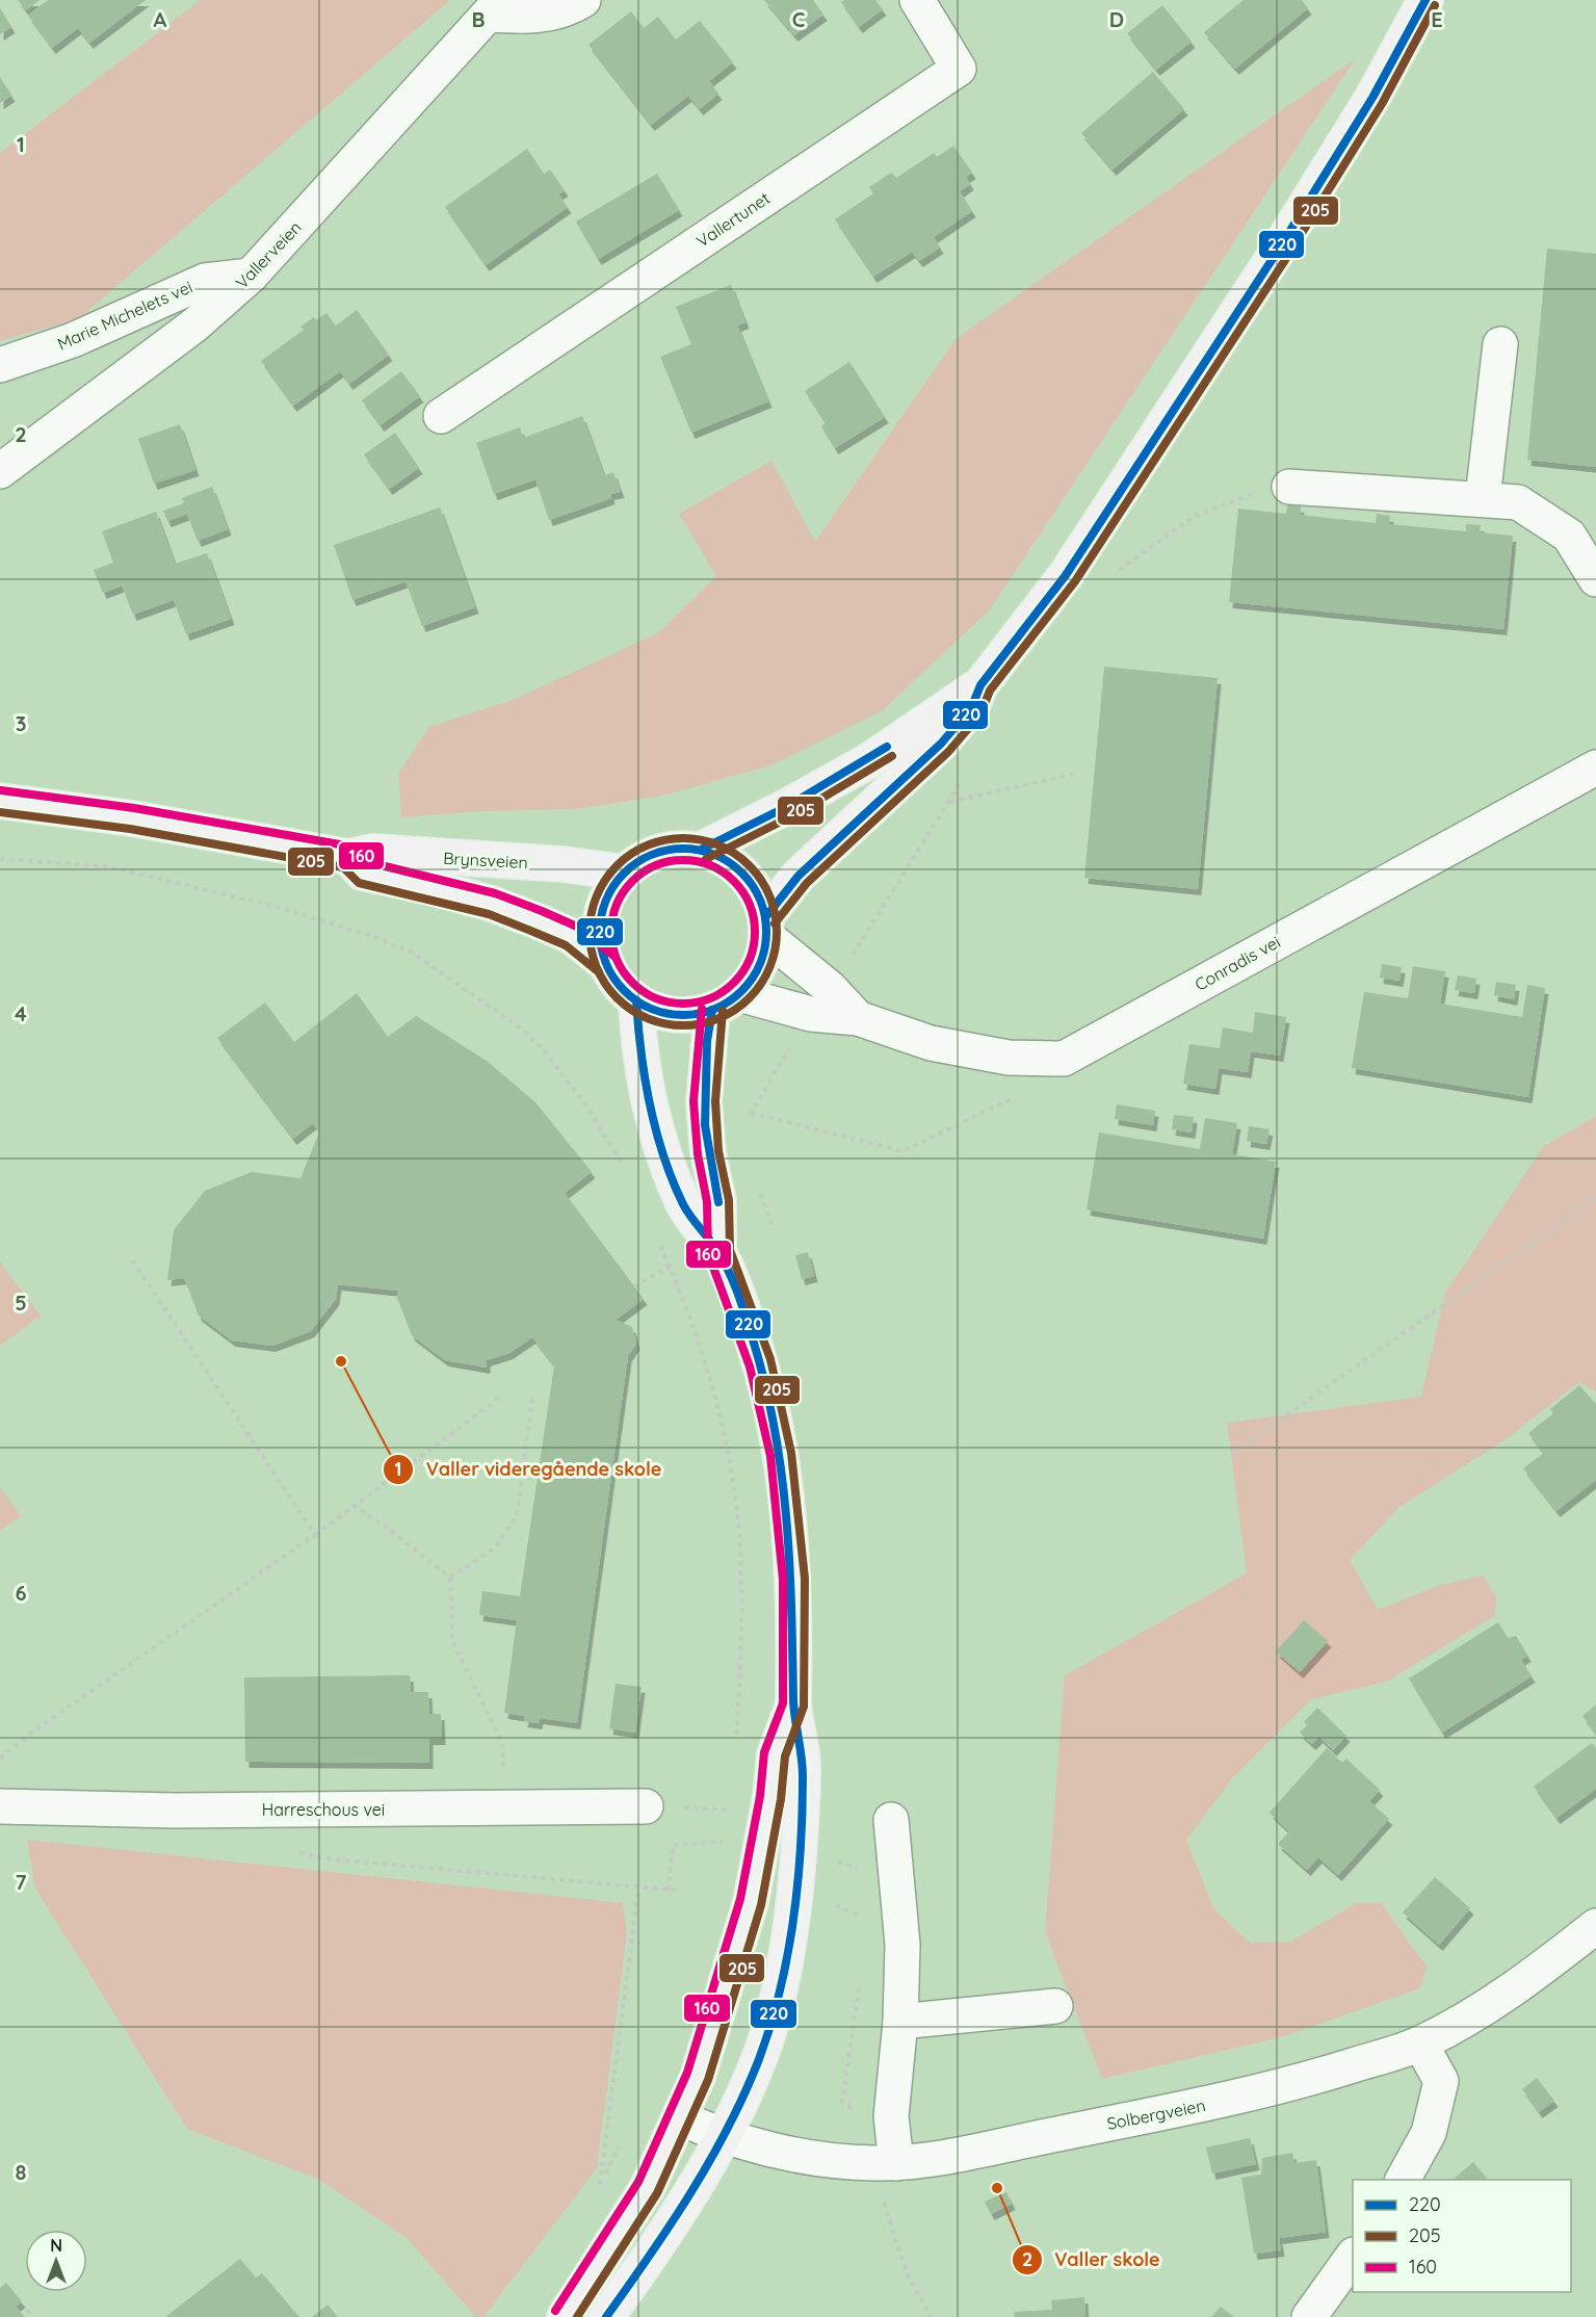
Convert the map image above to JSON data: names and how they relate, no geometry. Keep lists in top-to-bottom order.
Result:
{
  "streets": {
    "main road": ["Brynsveien"],
    "street": [
      "Vallertunet",
      "Vallerveien",
      "Marie Michelets vei",
      "Conradis vei",
      "Harreschous vei",
      "Solbergveien"
    ]
  },
  "crossings": [
    ["Vallerveien", "Marie Michelets vei"],
    ["Brynsveien", "Conradis vei"]
  ],
  "places": ["Valler videregående skole", "Valler skole"],
  "lines": ["transit line 220", "transit line 205", "transit line 160"],
  "legend": ["220", "205", "160"],
  "north": "top",
  "grid": {
    "columns": [
      "A",
      "B",
      "C",
      "D",
      "E"
    ],
    "rows": [
      "1",
      "2",
      "3",
      "4",
      "5",
      "6",
      "7",
      "8"
    ]
  }
}
